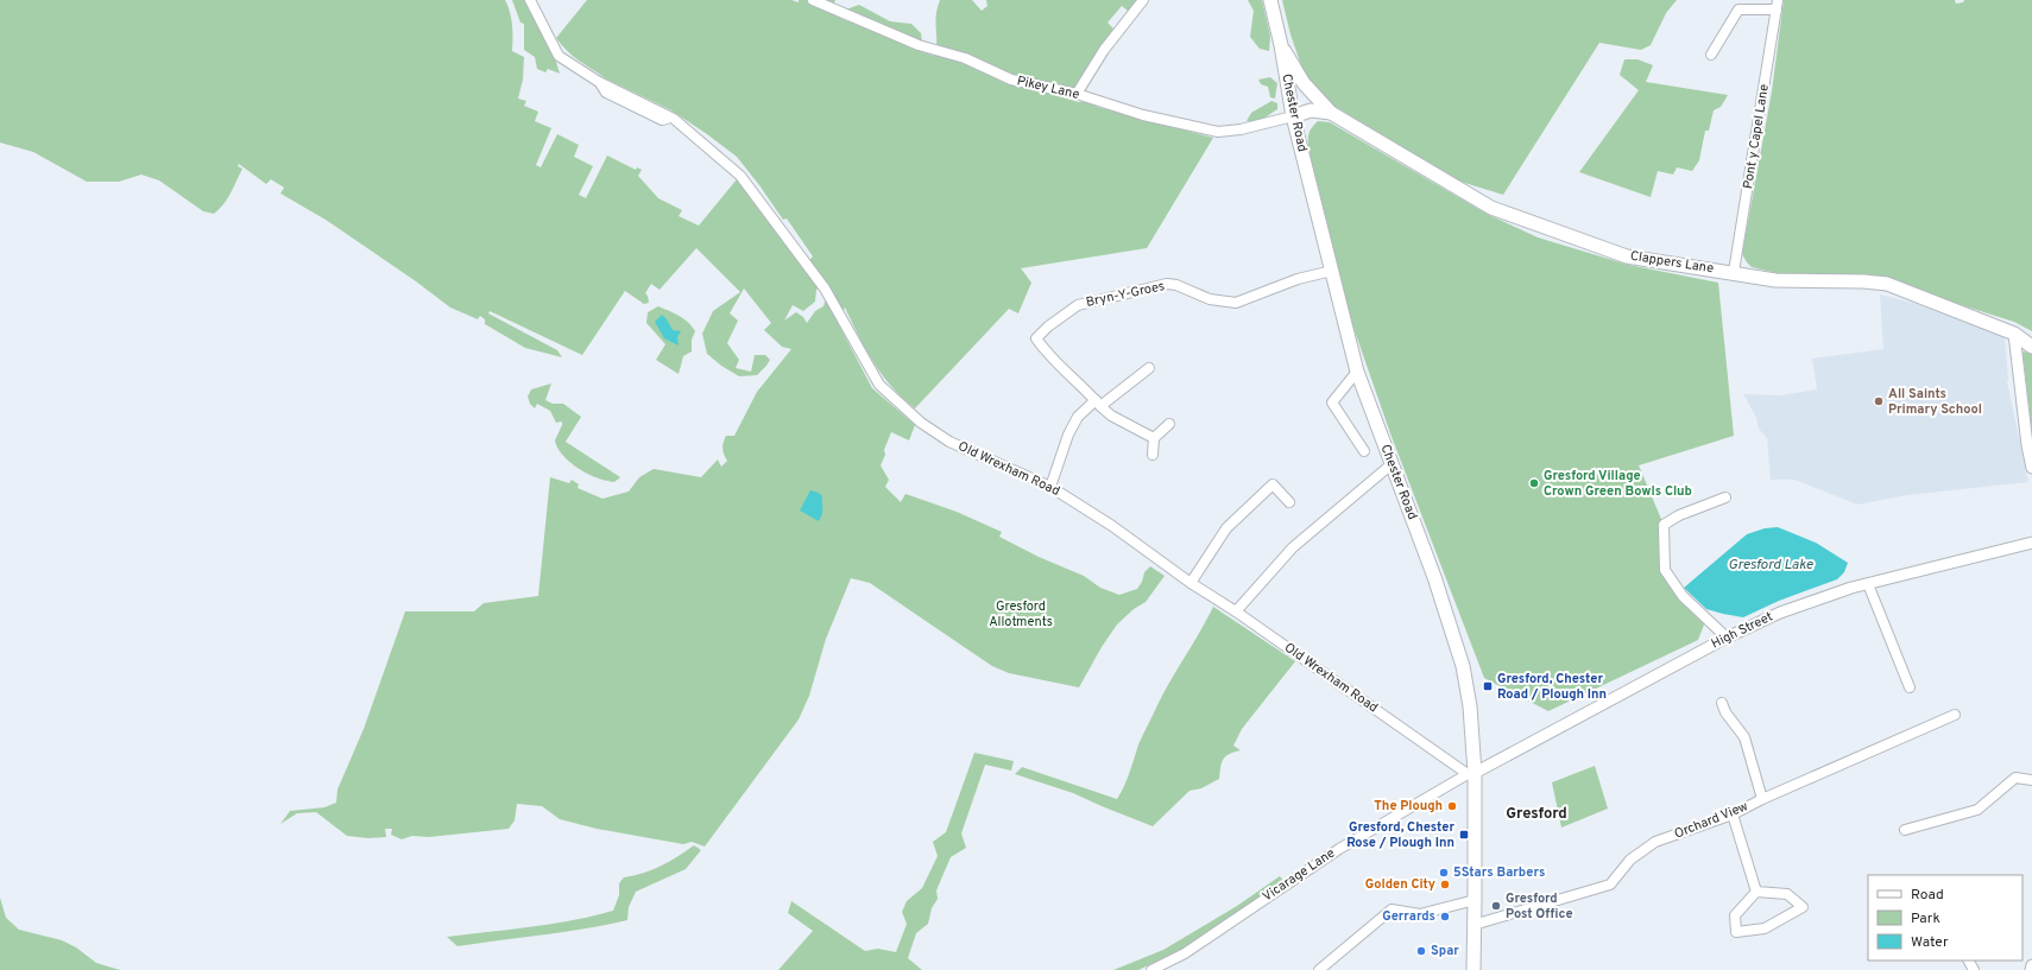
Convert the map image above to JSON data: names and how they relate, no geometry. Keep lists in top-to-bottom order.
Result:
{
  "streets": {
    "main road": ["Chester Road", "Clappers Lane"],
    "street": [
      "Pikey Lane",
      "Pont y Capel Lane",
      "Bryn-Y-Groes",
      "Old Wrexham Road",
      "High Street",
      "Orchard View",
      "Vicarage Lane"
    ]
  },
  "crossings": [
    ["Pikey Lane", "Chester Road"],
    ["Pikey Lane", "Clappers Lane"],
    ["Chester Road", "Clappers Lane"],
    ["Chester Road", "Bryn-Y-Groes"],
    ["Chester Road", "Old Wrexham Road"],
    ["Chester Road", "High Street"],
    ["Chester Road", "Orchard View"],
    ["Chester Road", "Vicarage Lane"],
    ["Pont y Capel Lane", "Clappers Lane"],
    ["Old Wrexham Road", "High Street"],
    ["Old Wrexham Road", "Vicarage Lane"],
    ["High Street", "Vicarage Lane"]
  ],
  "districts": ["Gresford"],
  "water": ["Gresford Lake"],
  "parks": ["Gresford Allotments"],
  "places": {
    "other": [
      "All Saints Primary School",
      "Gresford Village Crown Green Bowls Club",
      "The Plough",
      "5Stars Barbers",
      "Golden City",
      "Gresford Post Office",
      "Gerrards",
      "Spar"
    ],
    "transit": ["Gresford, Chester Road / Plough Inn", "Gresford, Chester Rose / Plough Inn"]
  },
  "legend": ["Road", "Park", "Water"]
}
